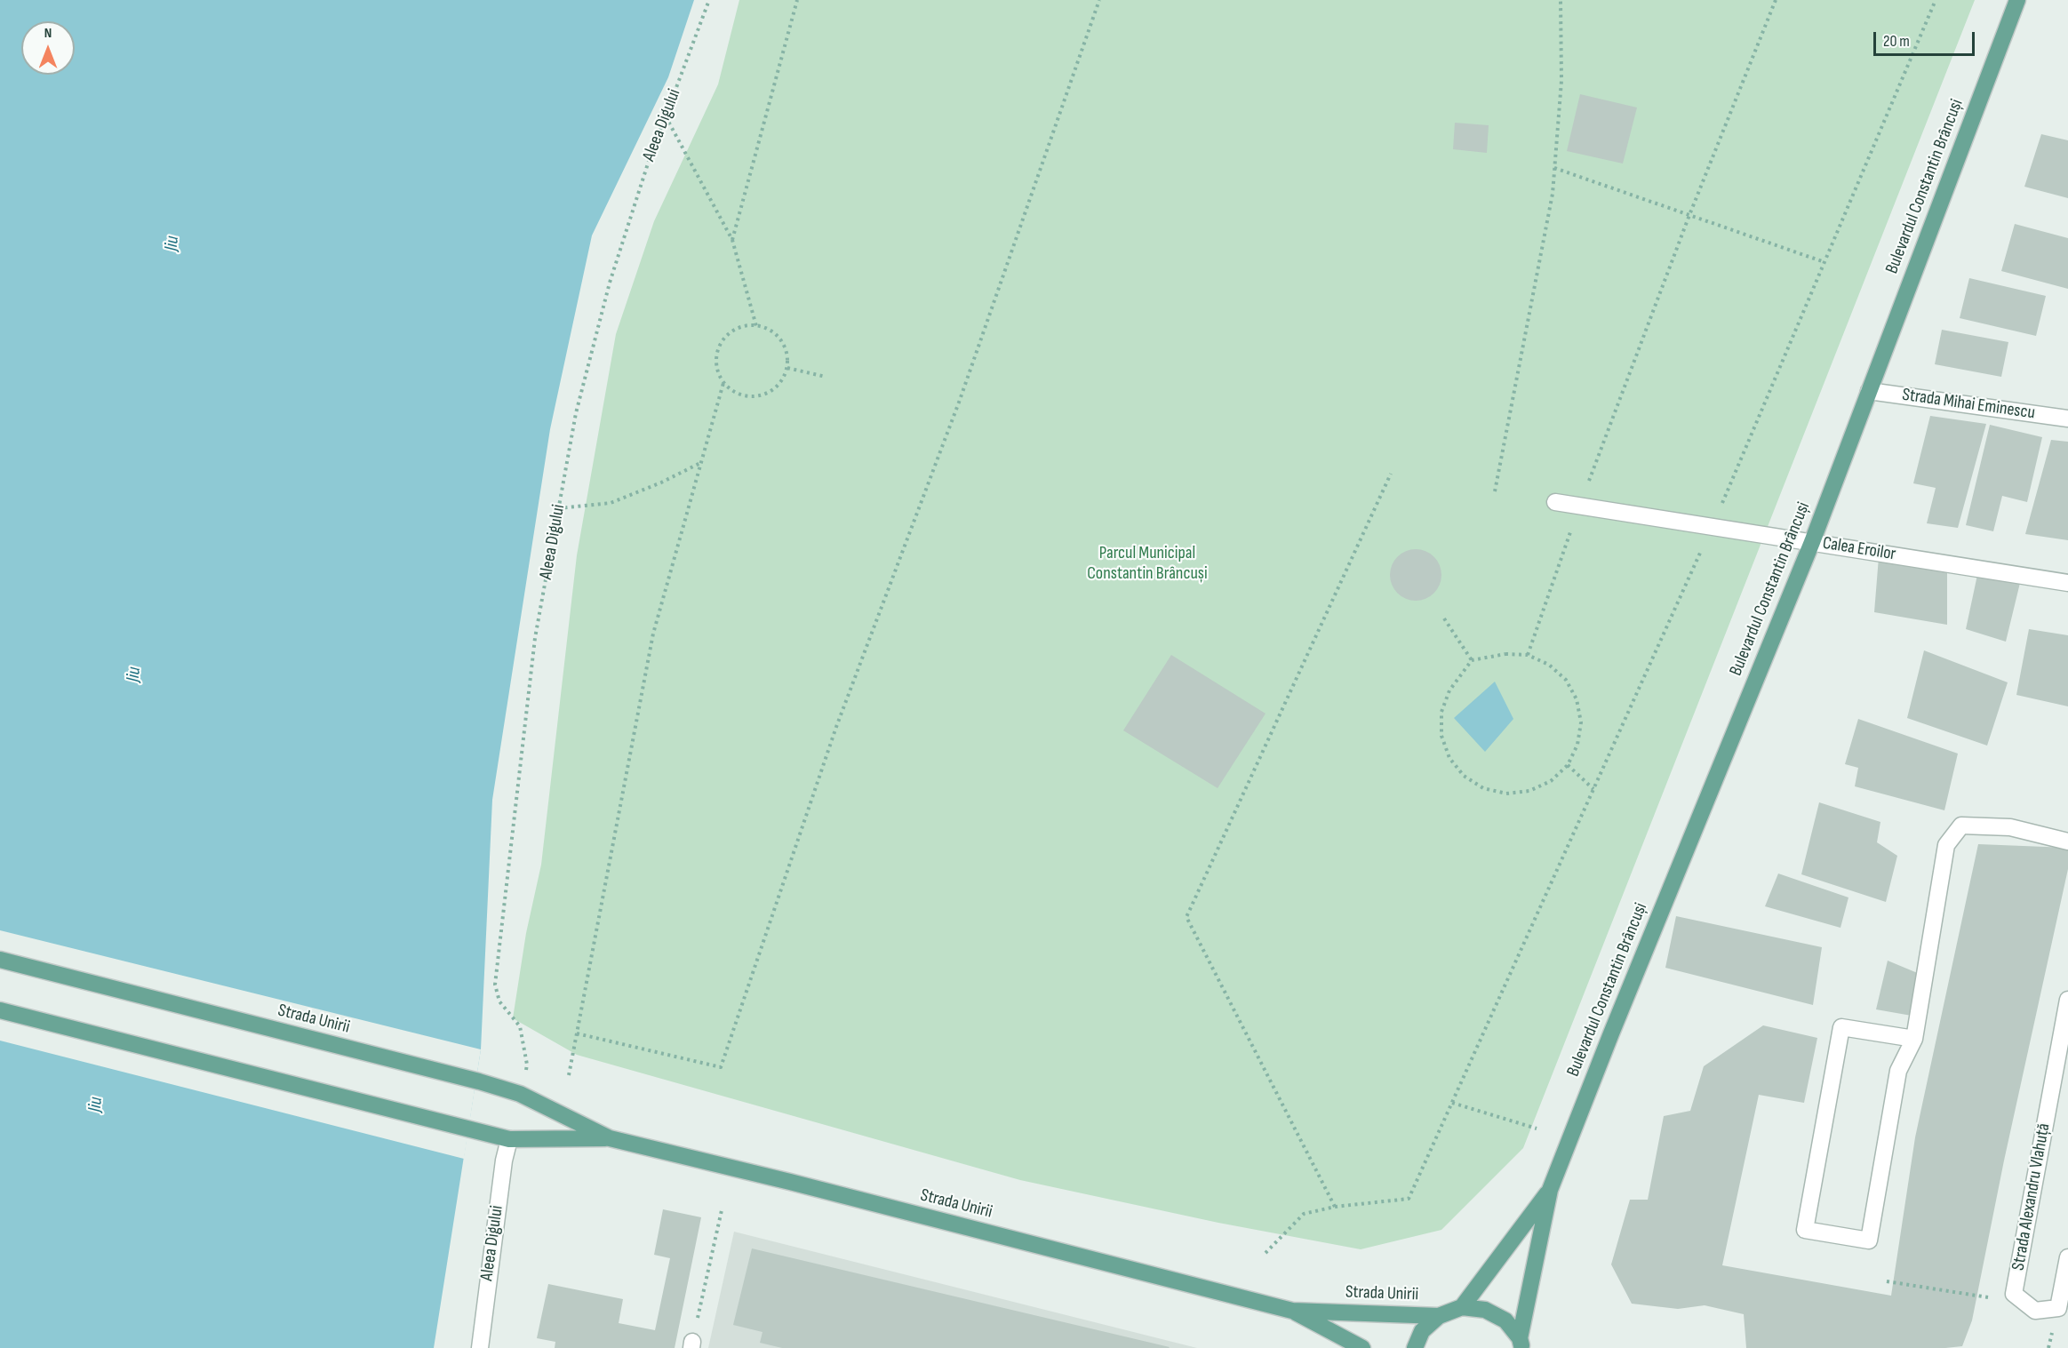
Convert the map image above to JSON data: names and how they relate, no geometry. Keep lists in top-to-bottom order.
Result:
{
  "streets": {
    "main road": ["Bulevardul Constantin Brâncuși", "Strada Unirii"],
    "street": [
      "Aleea Digului",
      "Strada Mihai Eminescu",
      "Calea Eroilor",
      "Strada Alexandru Vlahuță"
    ]
  },
  "crossings": [
    ["Aleea Digului", "Strada Unirii"],
    ["Bulevardul Constantin Brâncuși", "Strada Mihai Eminescu"],
    ["Bulevardul Constantin Brâncuși", "Calea Eroilor"],
    ["Bulevardul Constantin Brâncuși", "Strada Unirii"]
  ],
  "water": ["Jiu"],
  "parks": ["Parcul Municipal Constantin Brâncuși"],
  "scale_bar": "20 m",
  "north": "top"
}
